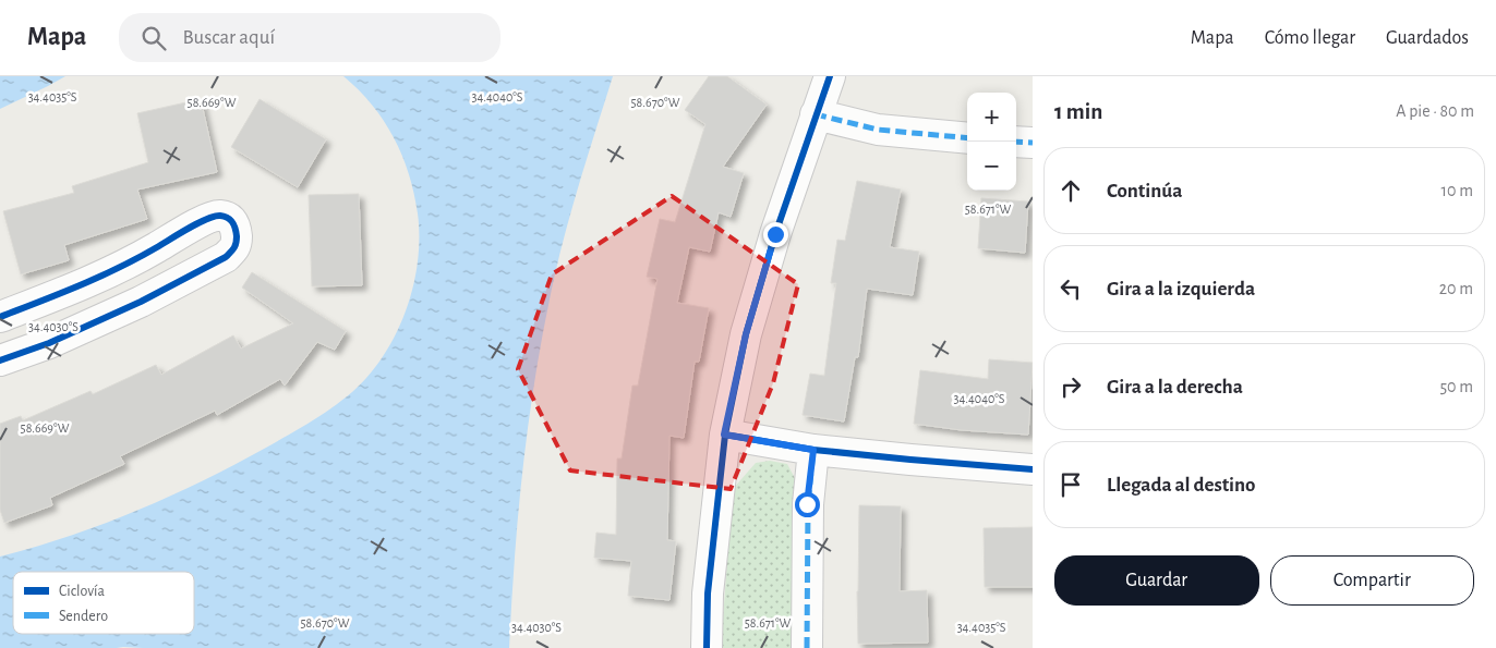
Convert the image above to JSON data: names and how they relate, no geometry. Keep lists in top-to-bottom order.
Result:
{
  "legend": ["Ciclovía", "Sendero"],
  "page": {
    "header": "Mapa",
    "search": "Buscar aquí",
    "nav": ["Mapa", "Cómo llegar", "Guardados"],
    "heading": ["1 min", "A pie · 80 m"],
    "map_buttons": ["+", "−"],
    "list": [
      ["Continúa", "10 m"],
      ["Gira a la izquierda", "20 m"],
      ["Gira a la derecha", "50 m"],
      "Llegada al destino"
    ],
    "buttons": ["Guardar", "Compartir"]
  },
  "coordinates": [
    "34.4035°S",
    "34.4040°S",
    "58.669°W",
    "58.670°W",
    "58.671°W",
    "34.4030°S"
  ]
}
